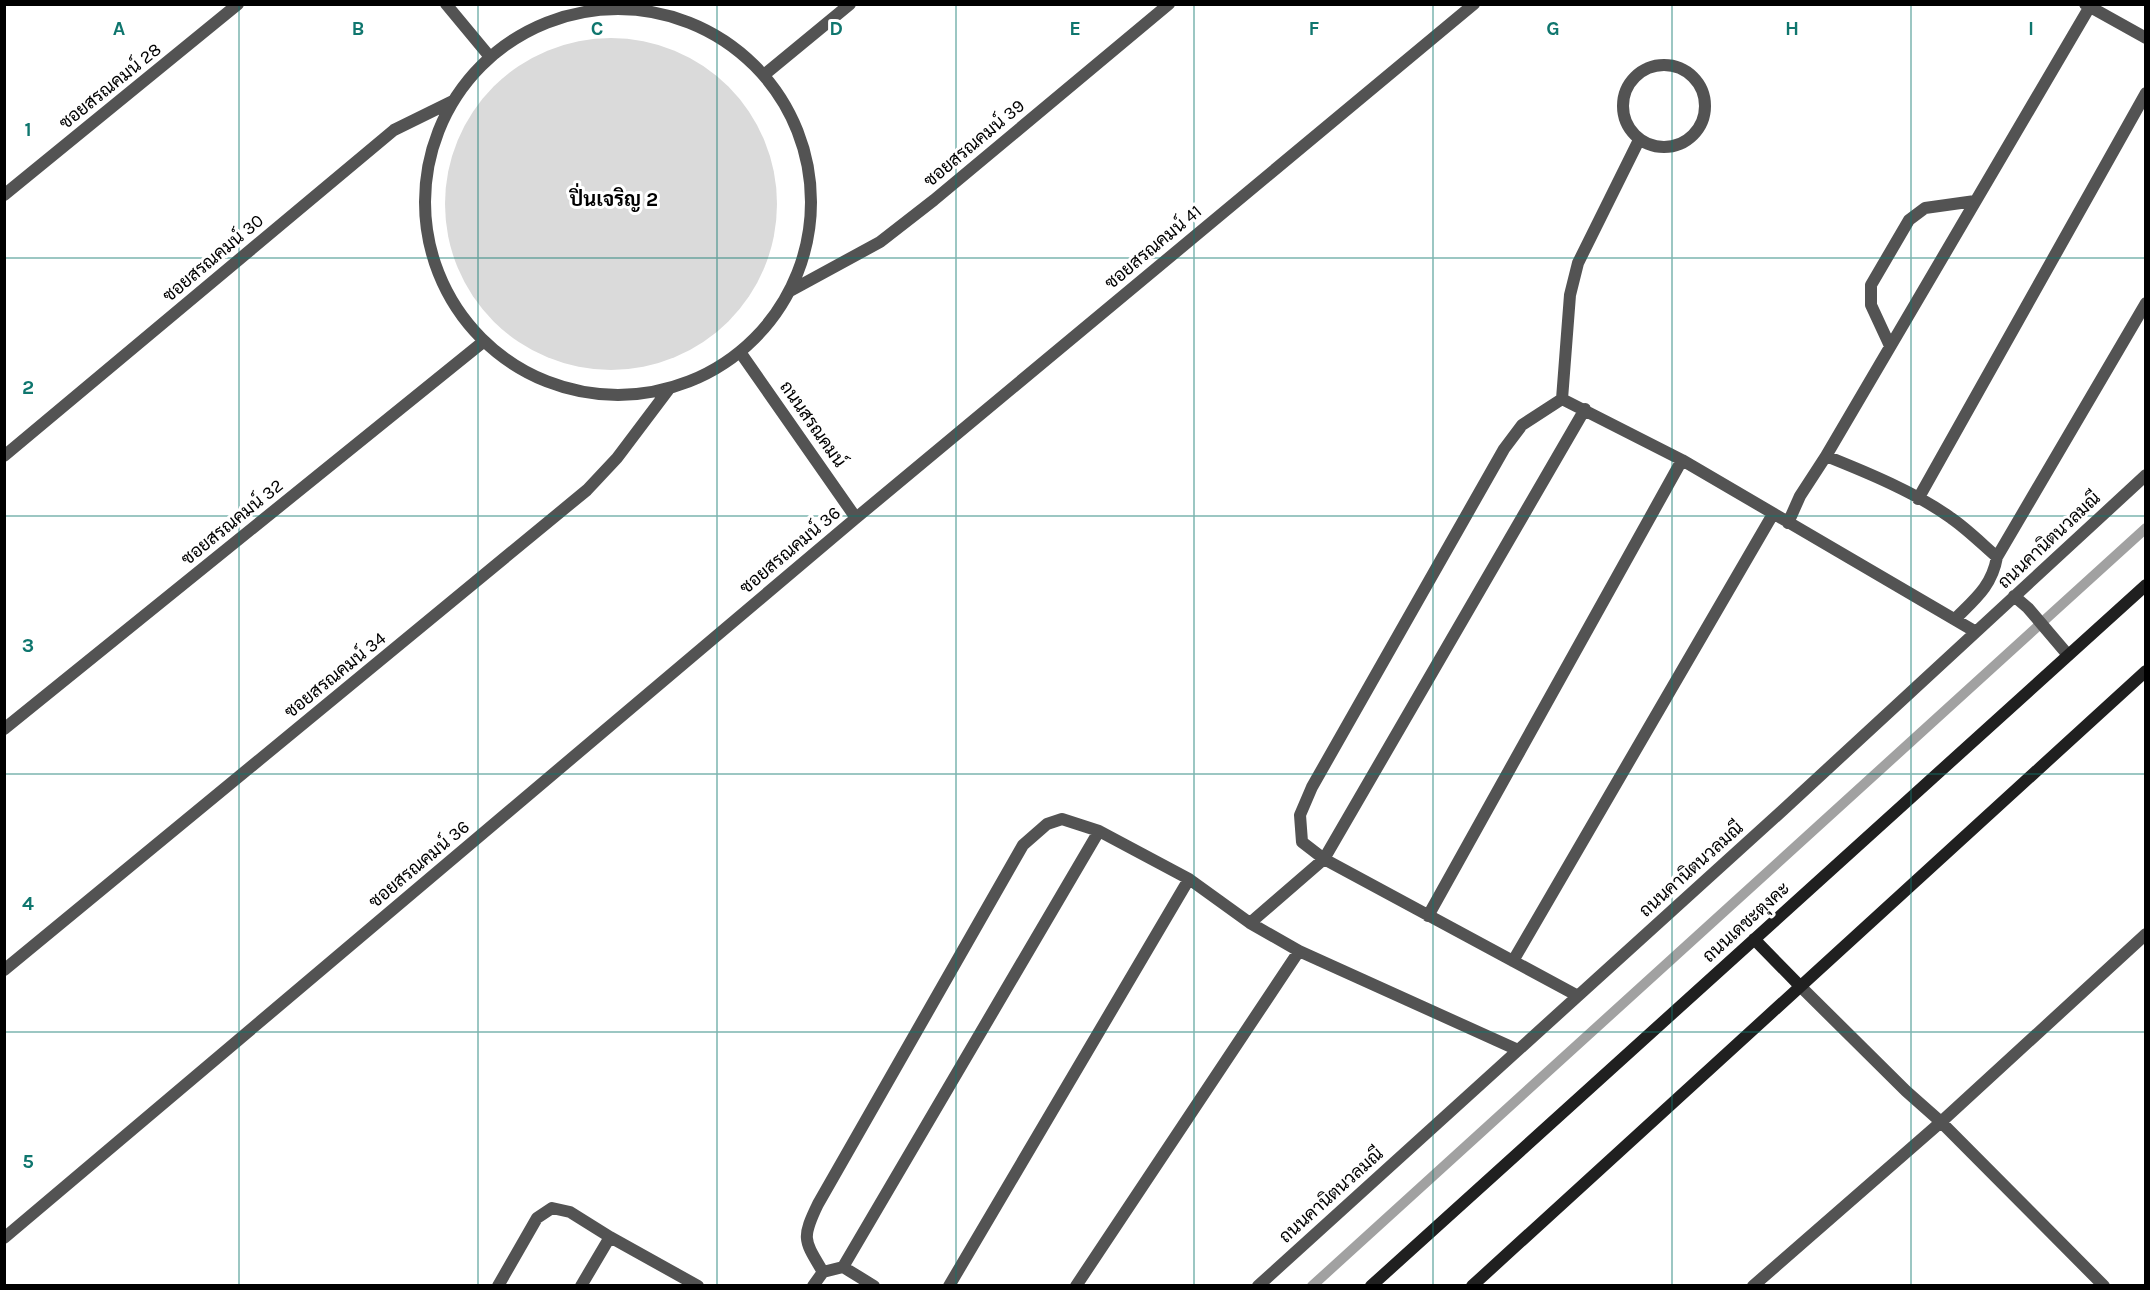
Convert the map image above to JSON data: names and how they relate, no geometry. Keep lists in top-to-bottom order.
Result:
{
  "streets": {
    "street": [
      "ซอยสรณคมน์ 28",
      "ซอยสรณคมน์ 39",
      "ซอยสรณคมน์ 41",
      "ซอยสรณคมน์ 30",
      "ถนนสรณคมน์",
      "ซอยสรณคมน์ 32",
      "ถนนคานิตนวลมณี",
      "ซอยสรณคมน์ 36",
      "ซอยสรณคมน์ 34",
      "ถนนเดชะตุงคะ"
    ]
  },
  "crossings": [
    ["ซอยสรณคมน์ 41", "ถนนสรณคมน์"],
    ["ซอยสรณคมน์ 41", "ซอยสรณคมน์ 36"],
    ["ถนนสรณคมน์", "ซอยสรณคมน์ 36"]
  ],
  "districts": ["ปิ่นเจริญ 2"],
  "grid": {
    "columns": [
      "A",
      "B",
      "C",
      "D",
      "E",
      "F",
      "G",
      "H",
      "I"
    ],
    "rows": [
      "1",
      "2",
      "3",
      "4",
      "5"
    ]
  }
}
